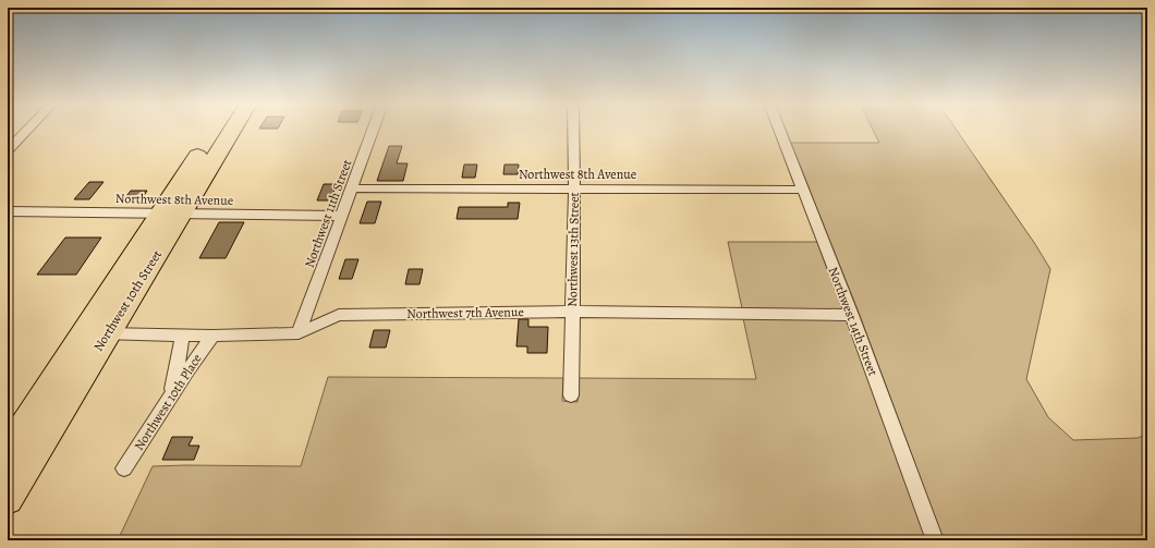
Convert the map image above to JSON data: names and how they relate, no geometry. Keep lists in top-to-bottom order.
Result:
{
  "streets": {
    "highway": ["Northwest 10th Street"],
    "street": [
      "Northwest 8th Avenue",
      "Northwest 11th Street",
      "Northwest 13th Street",
      "Northwest 7th Avenue",
      "Northwest 14th Street",
      "Northwest 10th Place"
    ]
  },
  "crossings": [
    ["Northwest 8th Avenue", "Northwest 11th Street"],
    ["Northwest 8th Avenue", "Northwest 13th Street"],
    ["Northwest 8th Avenue", "Northwest 10th Street"],
    ["Northwest 8th Avenue", "Northwest 14th Street"],
    ["Northwest 11th Street", "Northwest 7th Avenue"],
    ["Northwest 13th Street", "Northwest 7th Avenue"],
    ["Northwest 10th Street", "Northwest 7th Avenue"],
    ["Northwest 7th Avenue", "Northwest 14th Street"],
    ["Northwest 7th Avenue", "Northwest 10th Place"]
  ]
}
